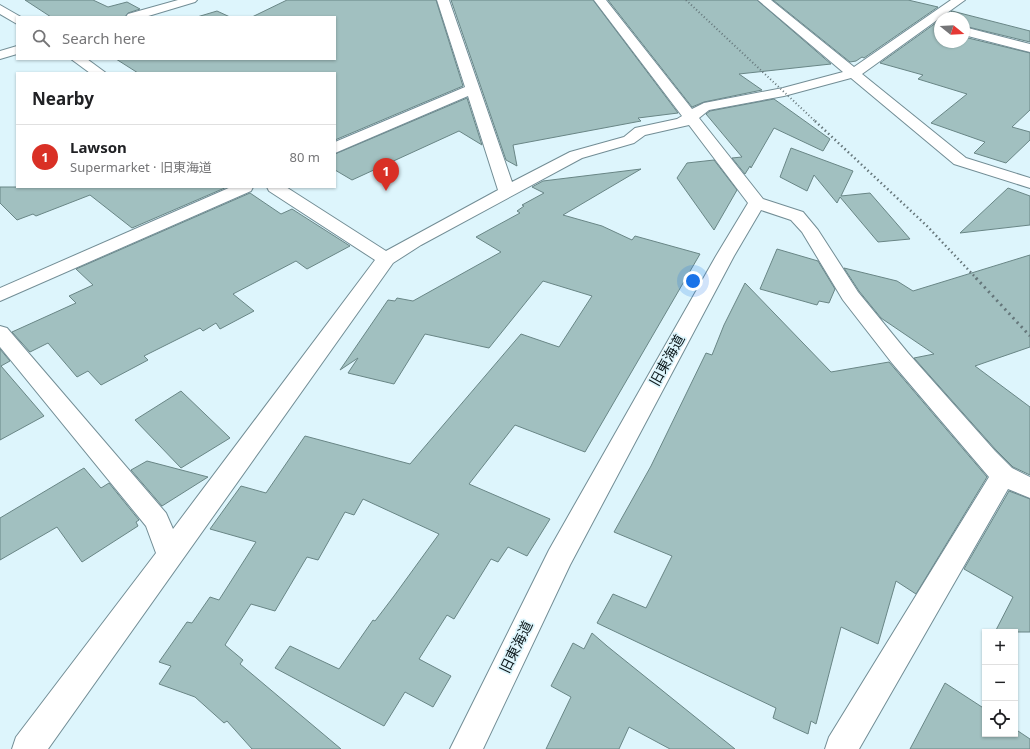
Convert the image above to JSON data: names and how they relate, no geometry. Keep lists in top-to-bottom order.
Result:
{
  "streets": {
    "street": ["旧東海道"]
  },
  "north": "right",
  "page": {
    "search": "Search here",
    "heading": "Nearby",
    "list": [
      {
        "mark": "1",
        "name": "Lawson",
        "note": "Supermarket · 旧東海道",
        "value": "80 m"
      }
    ],
    "pins": "1",
    "map_buttons": ["+", "−"]
  }
}
